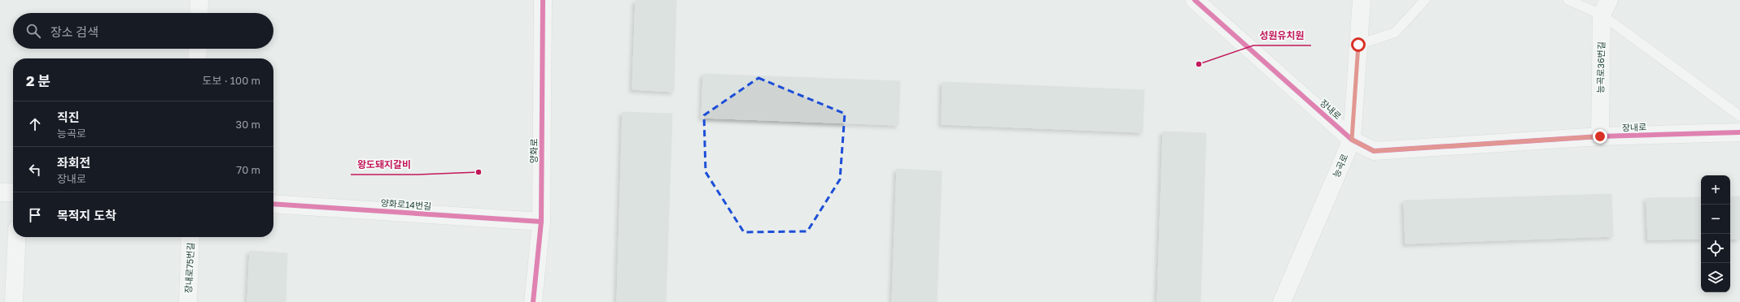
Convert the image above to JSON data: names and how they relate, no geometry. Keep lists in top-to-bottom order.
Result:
{
  "streets": {
    "street": [
      "능곡로36번길",
      "장내로",
      "양화로",
      "능곡로",
      "양화로14번길",
      "장내로75번길"
    ]
  },
  "crossings": [
    ["능곡로36번길", "장내로"],
    ["장내로", "능곡로"],
    ["양화로", "양화로14번길"]
  ],
  "places": ["성원유치원", "왕도돼지갈비"],
  "page": {
    "search": "장소 검색",
    "heading": ["2 분", "도보 · 100 m"],
    "list": [
      ["직진", "능곡로", "30 m"],
      ["좌회전", "장내로", "70 m"],
      "목적지 도착"
    ],
    "map_buttons": ["+", "−"]
  }
}
